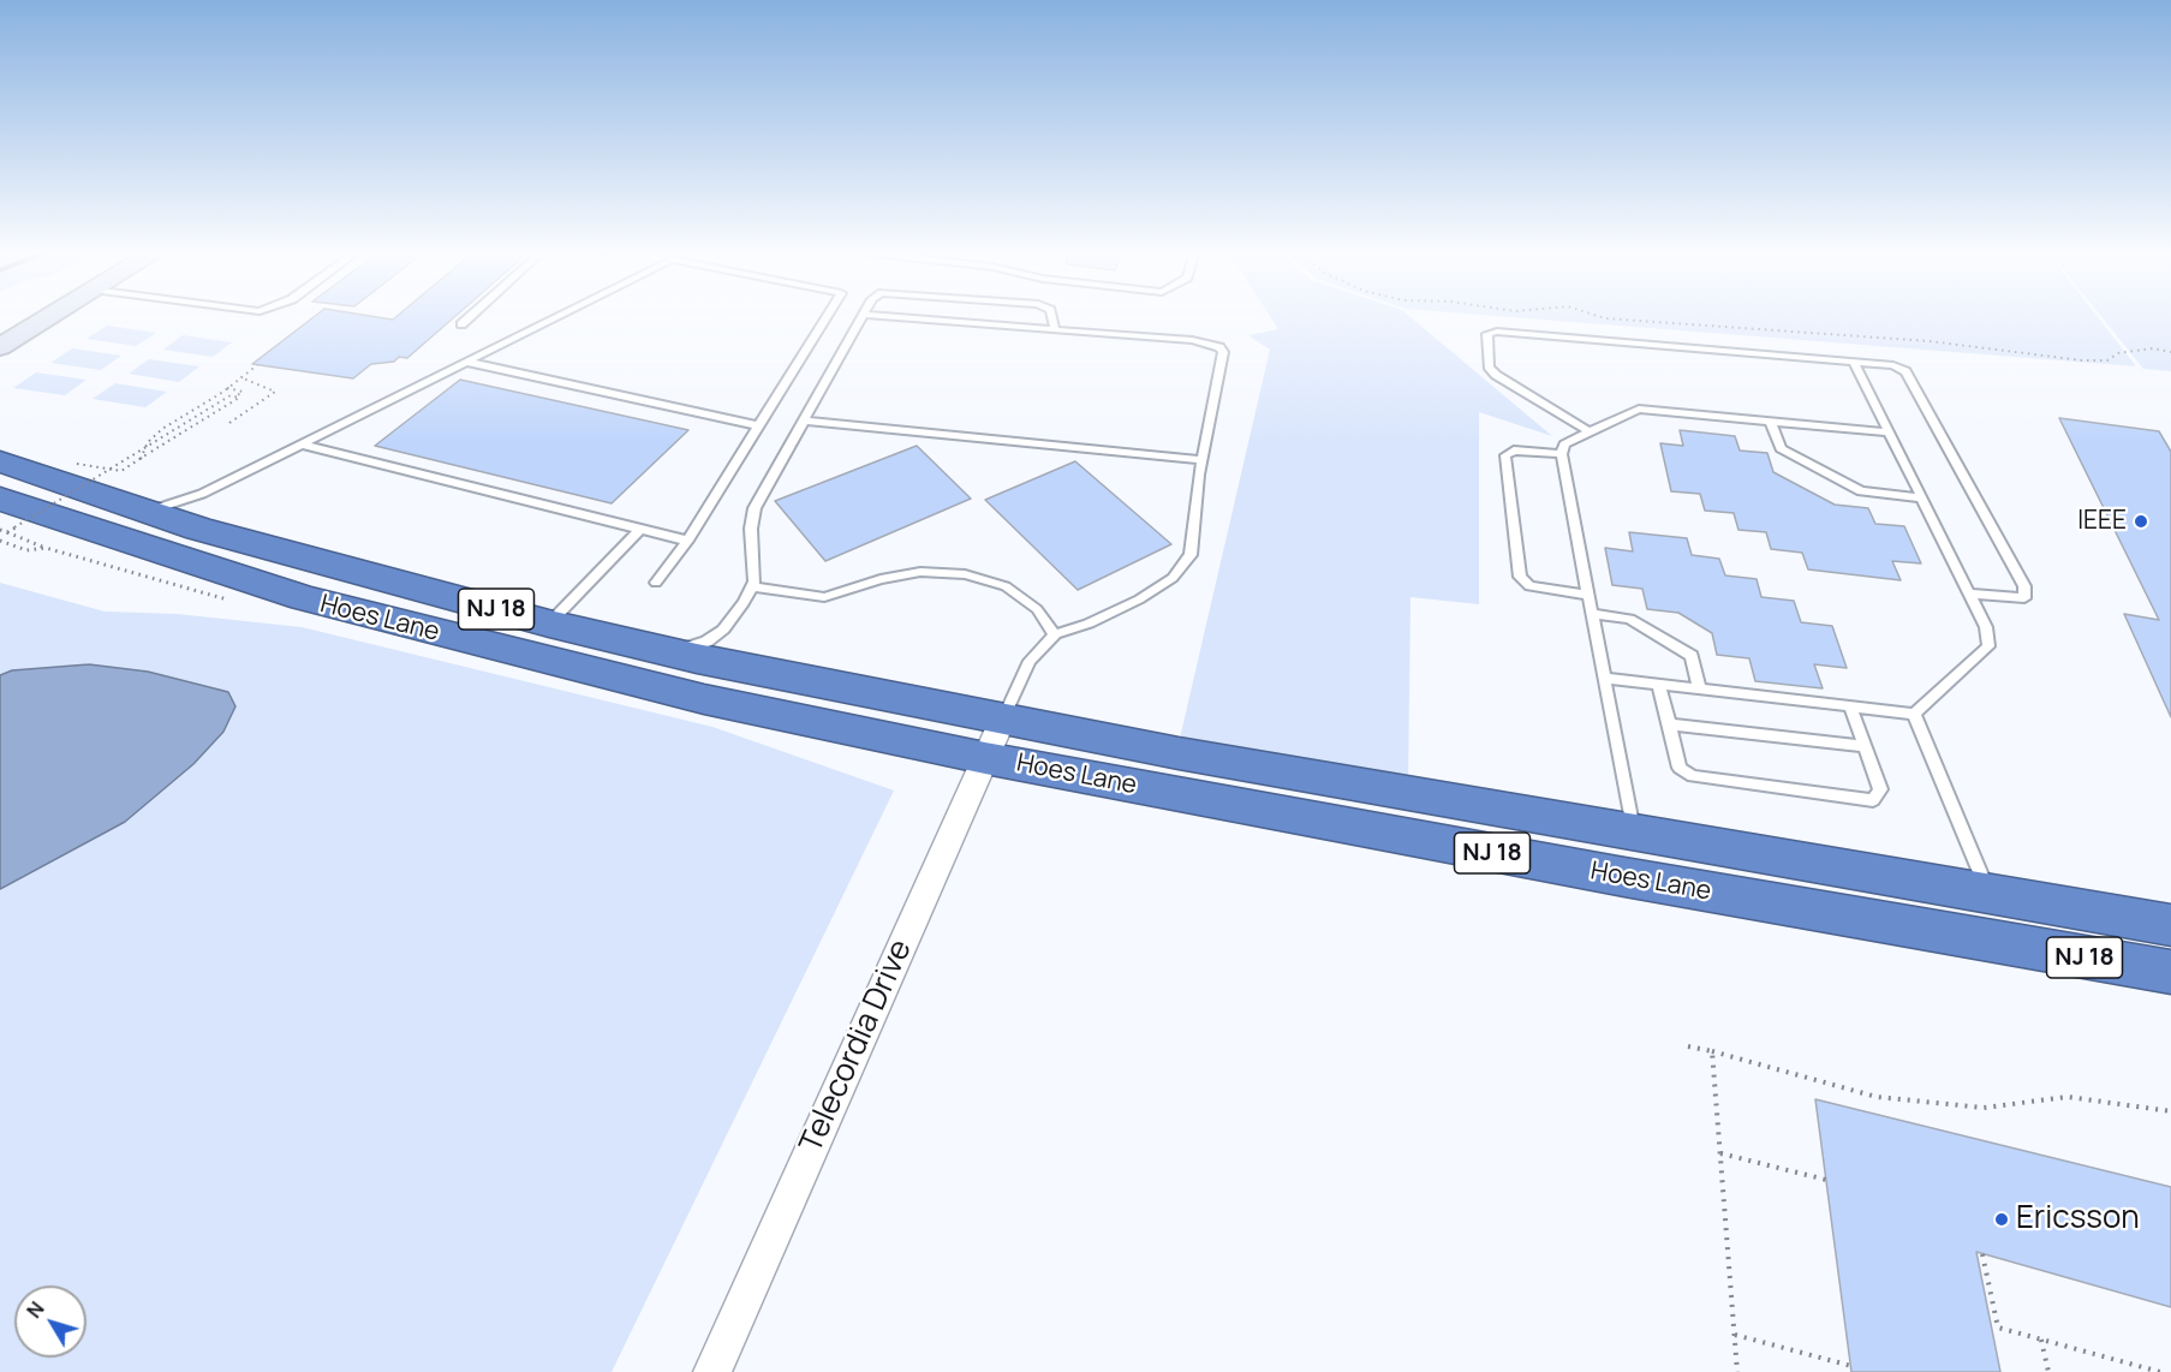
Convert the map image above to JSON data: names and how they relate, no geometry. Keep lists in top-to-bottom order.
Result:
{
  "streets": {
    "highway": ["NJ 18", "Hoes Lane"],
    "street": ["Telecordia Drive"]
  },
  "crossings": [
    ["Hoes Lane", "Telecordia Drive"]
  ],
  "places": ["IEEE", "Ericsson"],
  "north": "top left"
}
